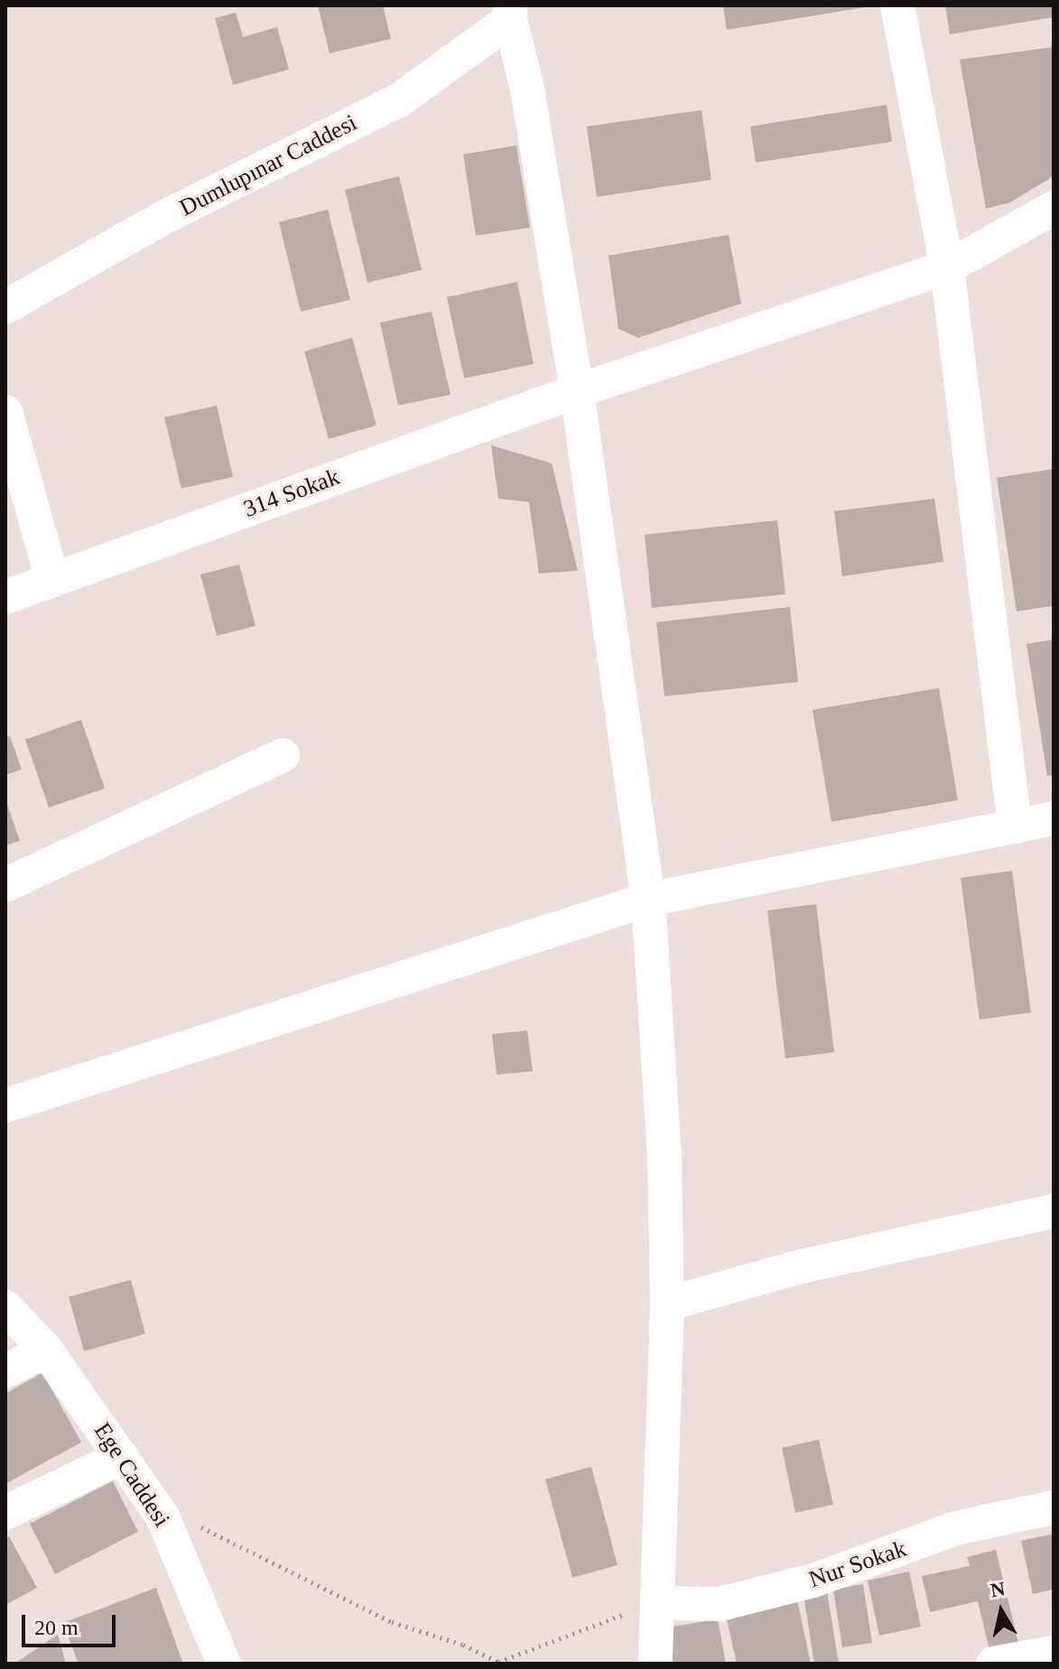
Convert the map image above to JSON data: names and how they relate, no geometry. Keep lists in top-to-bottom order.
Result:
{
  "streets": {
    "street": [
      "Dumlupınar Caddesi",
      "314 Sokak",
      "Ege Caddesi",
      "Nur Sokak"
    ]
  },
  "scale_bar": "20 m",
  "north": "top"
}
